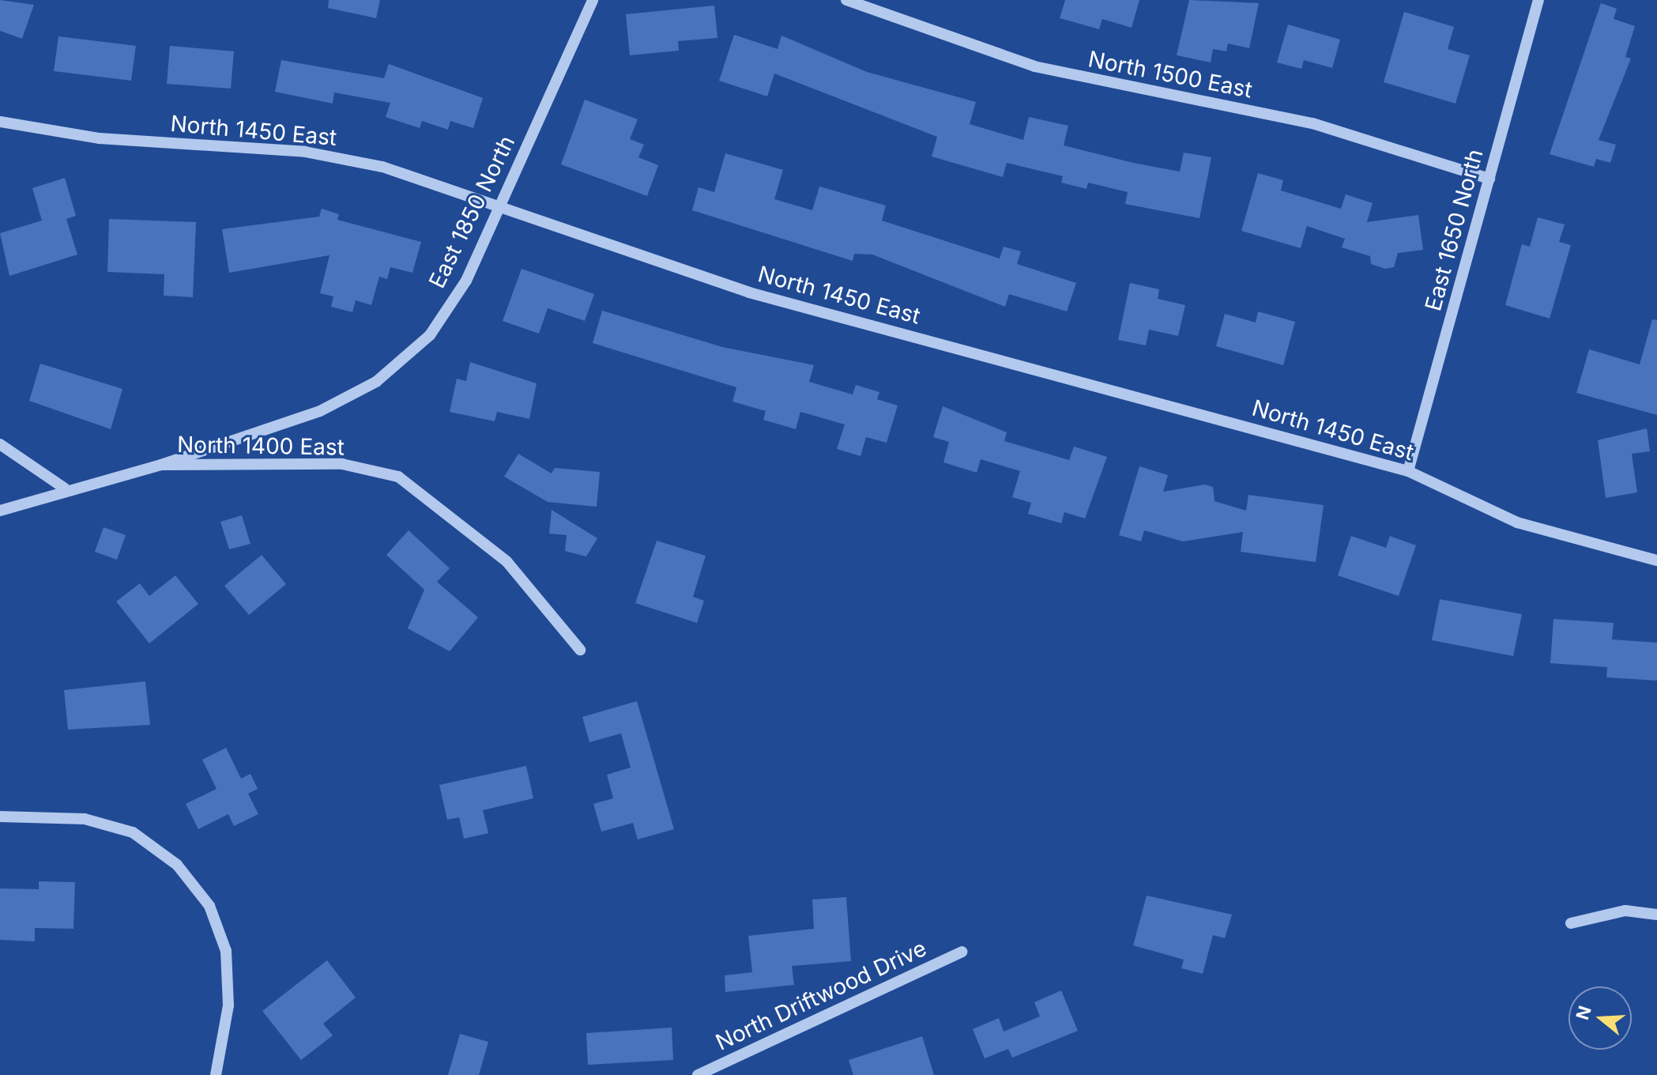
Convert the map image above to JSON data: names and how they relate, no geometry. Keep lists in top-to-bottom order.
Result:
{
  "streets": {
    "street": [
      "North 1500 East",
      "North 1450 East",
      "East 1850 North",
      "East 1650 North",
      "North 1400 East",
      "North Driftwood Drive"
    ]
  },
  "crossings": [
    ["North 1500 East", "East 1650 North"],
    ["North 1450 East", "East 1850 North"],
    ["North 1450 East", "East 1650 North"],
    ["East 1850 North", "North 1400 East"]
  ],
  "north": "left"
}
